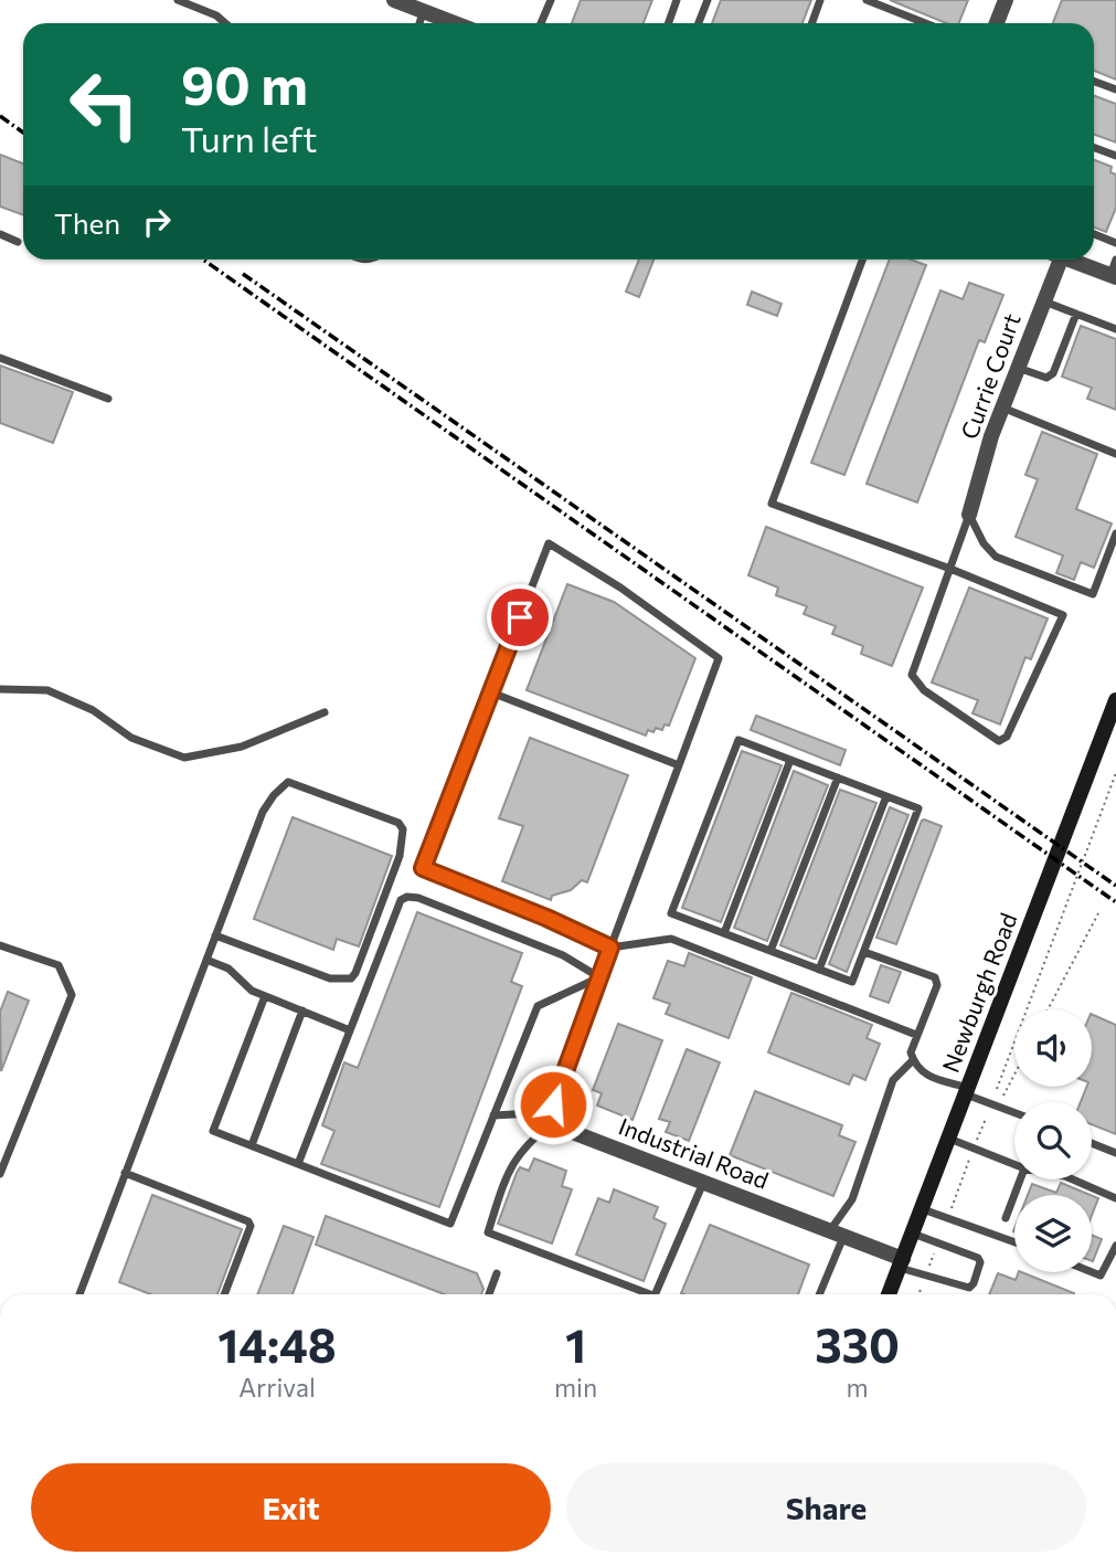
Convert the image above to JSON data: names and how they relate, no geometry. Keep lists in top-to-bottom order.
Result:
{
  "streets": {
    "main road": ["Newburgh Road"],
    "street": ["Currie Court", "Industrial Road"]
  },
  "crossings": [
    ["Newburgh Road", "Industrial Road"]
  ],
  "page": {
    "turn": ["90 m", "Turn left"],
    "then": "Then",
    "eta": [
      "14:48",
      "Arrival",
      "1",
      "min",
      "330",
      "m"
    ],
    "buttons": ["Exit", "Share"]
  }
}
